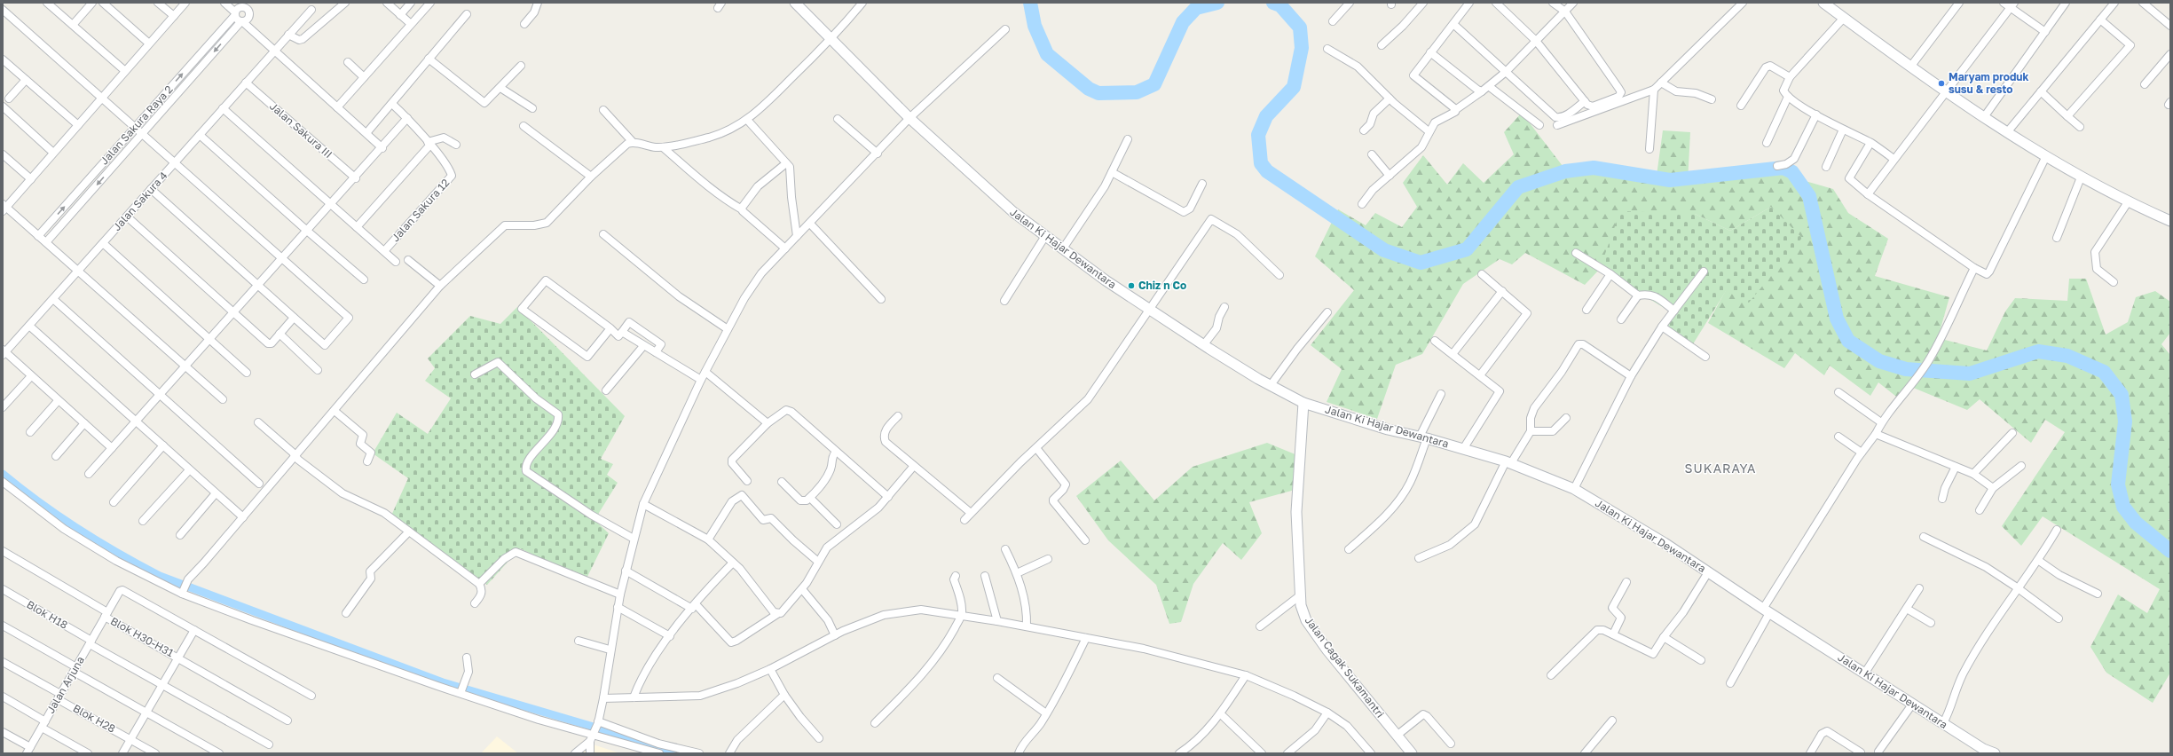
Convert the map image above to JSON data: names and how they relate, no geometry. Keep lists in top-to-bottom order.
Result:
{
  "streets": {
    "main road": ["Jalan Ki Hajar Dewantara", "Jalan Cagak Sukamantri"],
    "street": [
      "Jalan Sakura Raya 2",
      "Jalan Sakura III",
      "Jalan Sakura 4",
      "Jalan Sakura 12",
      "Blok H18",
      "Blok H30-H31",
      "Jalan Arjuna",
      "Blok H28"
    ]
  },
  "crossings": [
    ["Jalan Sakura III", "Jalan Sakura 4"],
    ["Jalan Ki Hajar Dewantara", "Jalan Cagak Sukamantri"],
    ["Blok H18", "Jalan Arjuna"],
    ["Blok H30-H31", "Jalan Arjuna"],
    ["Jalan Arjuna", "Blok H28"]
  ],
  "districts": ["SUKARAYA"],
  "places": ["Maryam produk susu & resto", "Chiz n Co"]
}
